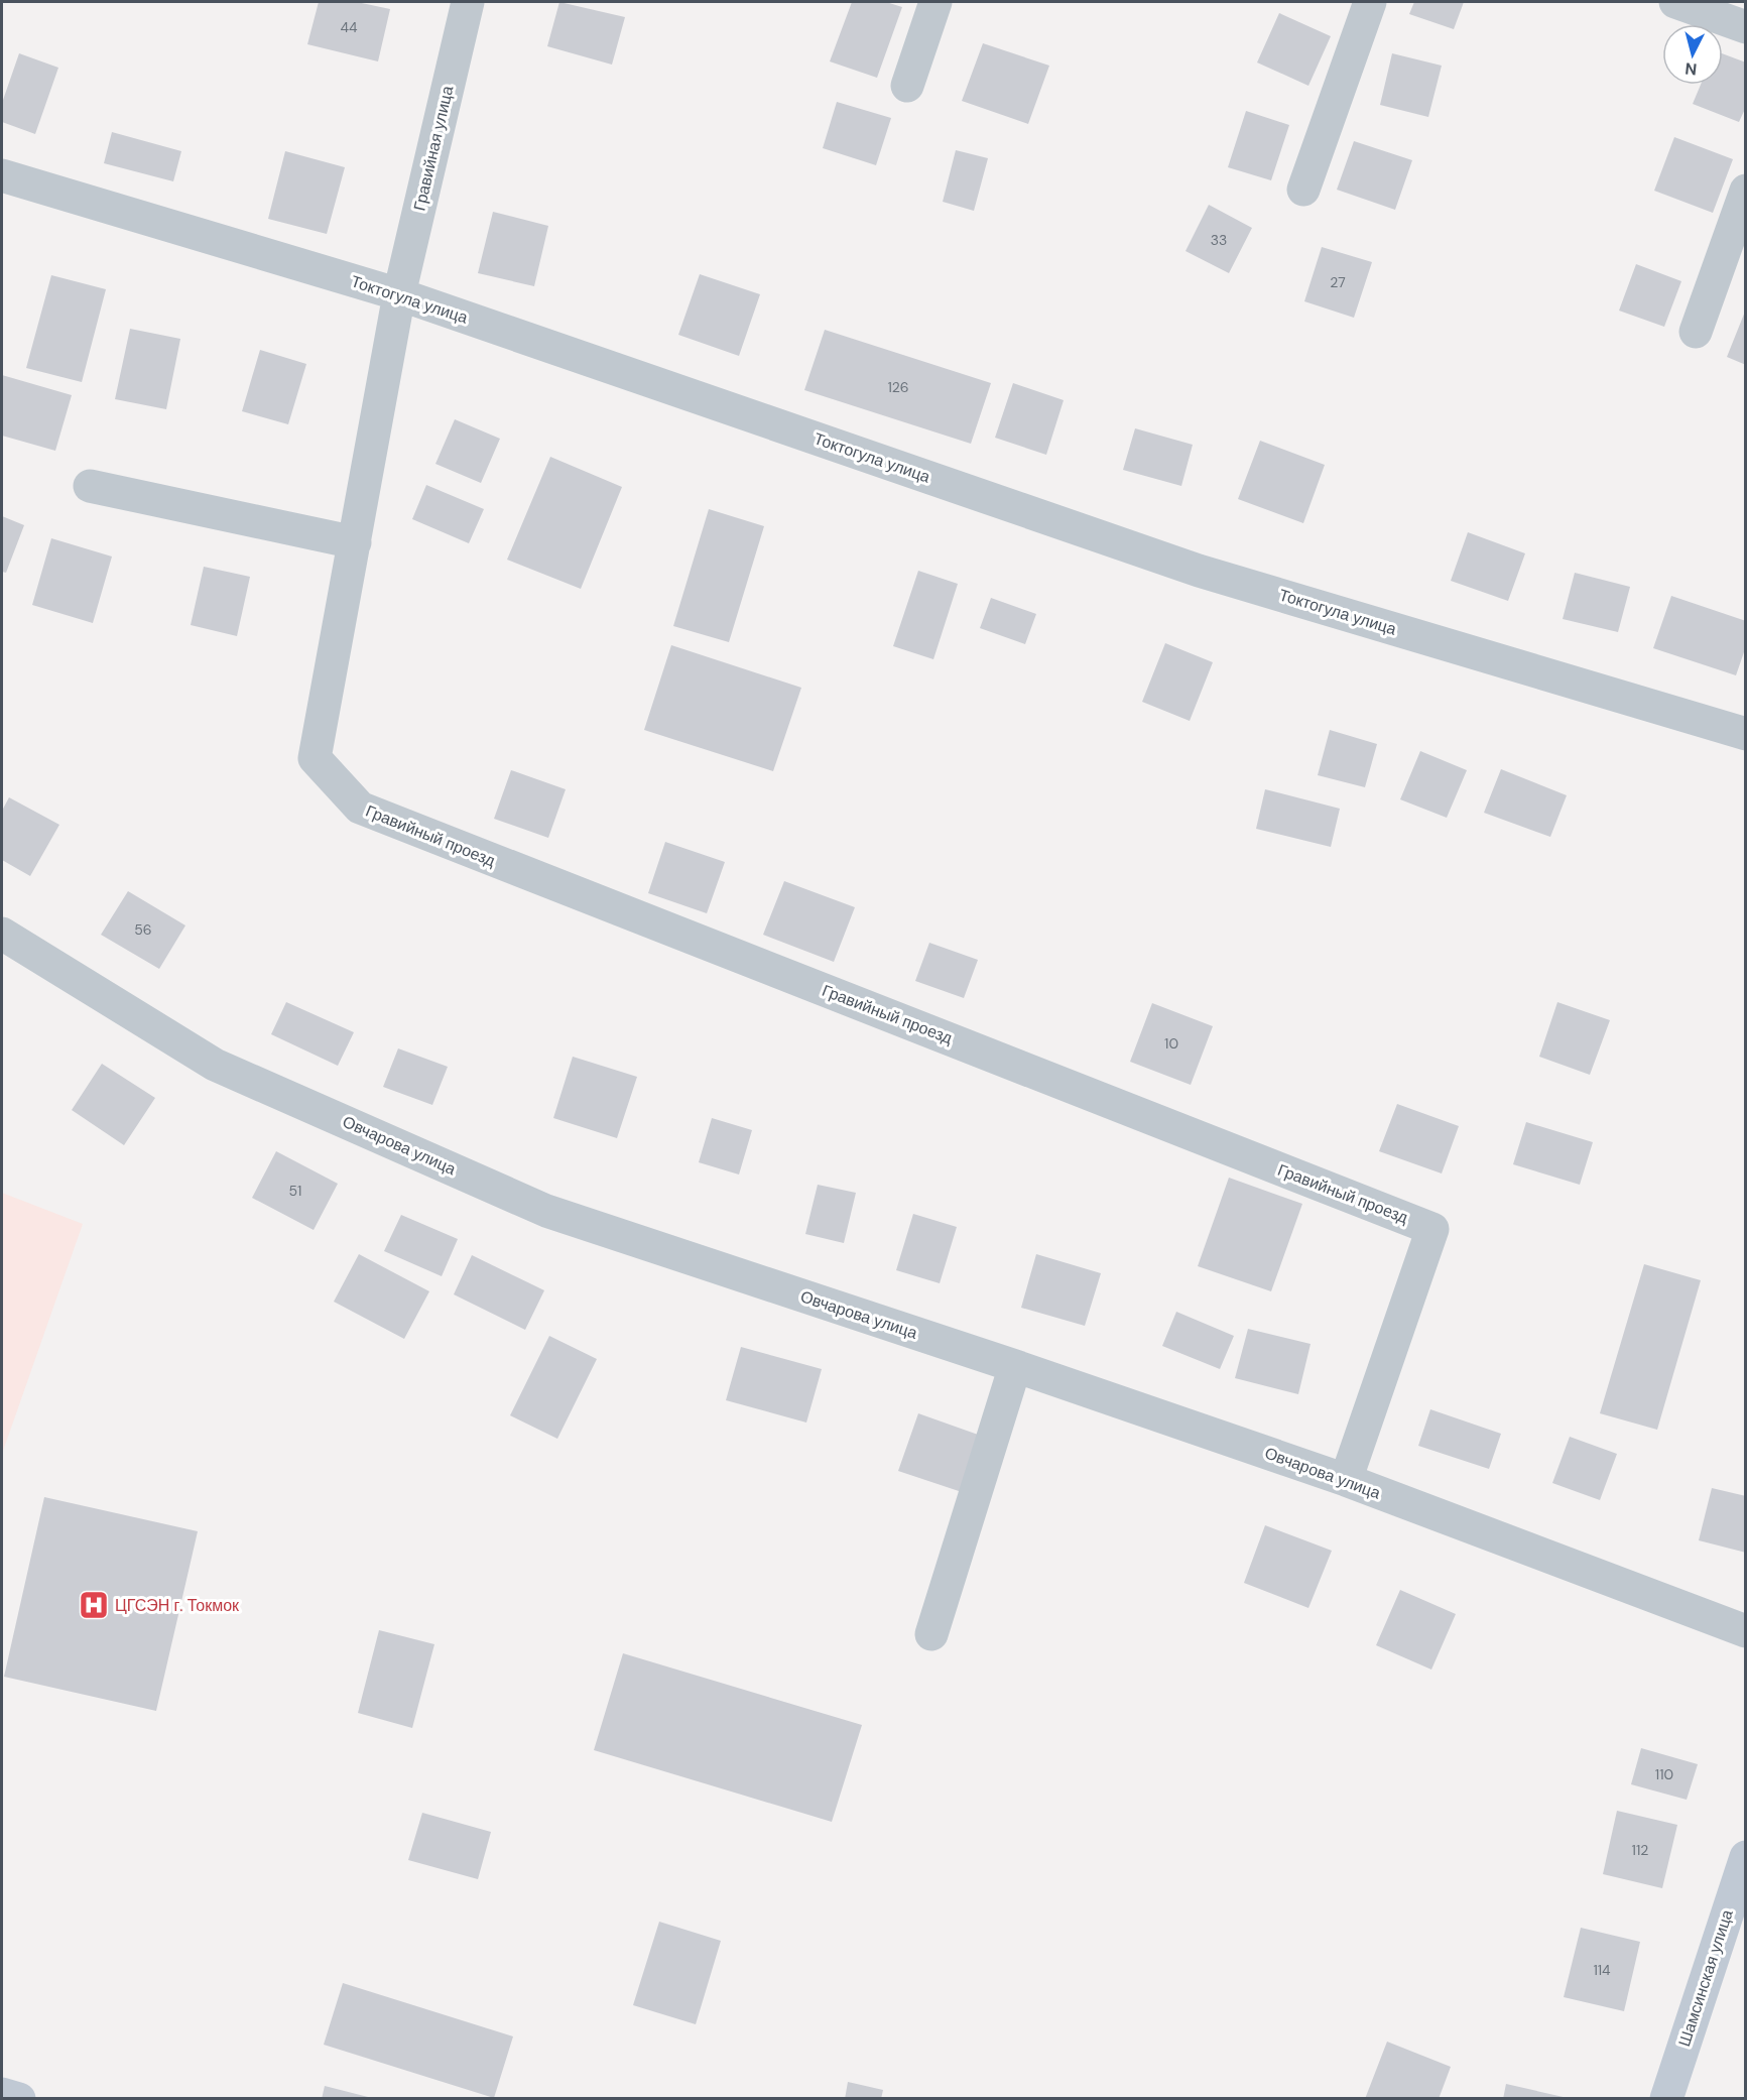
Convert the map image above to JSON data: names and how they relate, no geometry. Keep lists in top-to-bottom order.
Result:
{
  "streets": {
    "main road": ["Шамсинская улица"],
    "street": [
      "Гравийная улица",
      "Токтогула улица",
      "Гравийный проезд",
      "Овчарова улица"
    ]
  },
  "crossings": [
    ["Гравийная улица", "Токтогула улица"],
    ["Гравийная улица", "Гравийный проезд"],
    ["Токтогула улица", "Гравийный проезд"],
    ["Гравийный проезд", "Овчарова улица"]
  ],
  "places": {
    "hospital": ["ЦГСЭН г. Токмок"]
  },
  "house_numbers": [
    "44",
    "33",
    "27",
    "126",
    "56",
    "10",
    "51",
    "110",
    "112",
    "114"
  ],
  "north": "bottom"
}
